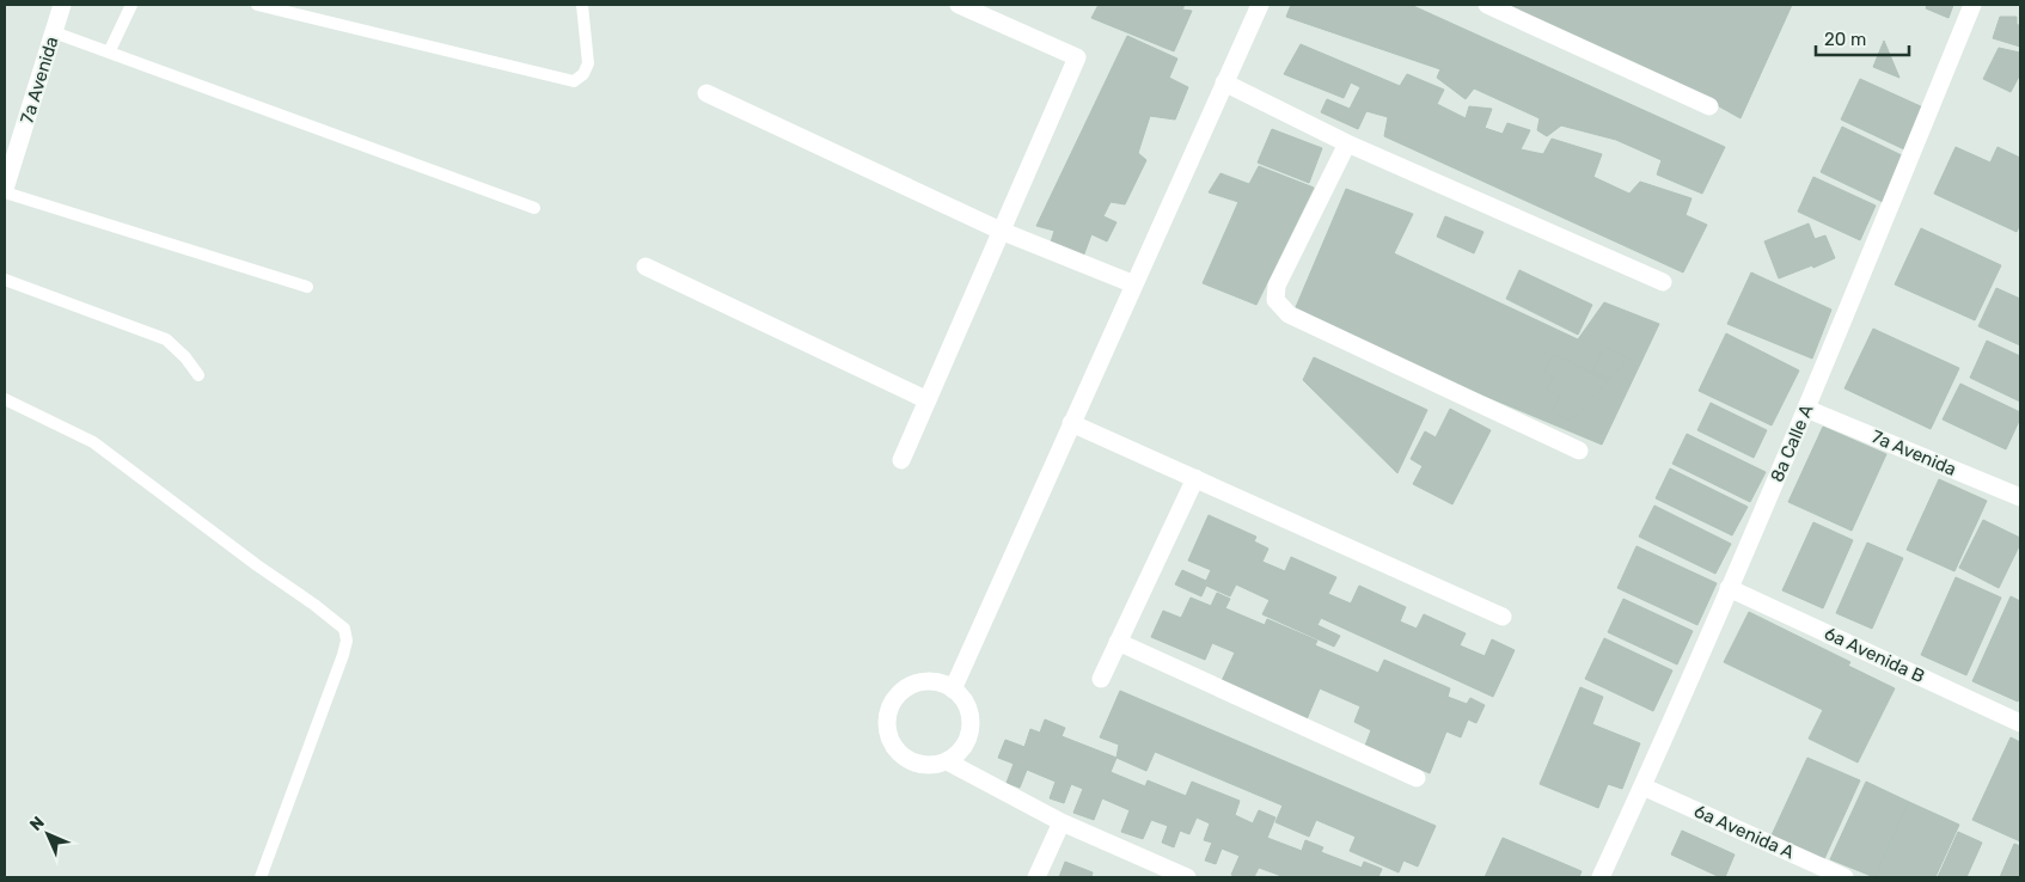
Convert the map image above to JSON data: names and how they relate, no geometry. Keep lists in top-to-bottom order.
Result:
{
  "streets": {
    "street": [
      "7a Avenida",
      "8a Calle A",
      "6a Avenida B",
      "6a Avenida A"
    ]
  },
  "crossings": [
    ["7a Avenida", "8a Calle A"],
    ["8a Calle A", "6a Avenida B"],
    ["8a Calle A", "6a Avenida A"]
  ],
  "scale_bar": "20 m",
  "north": "top left"
}
